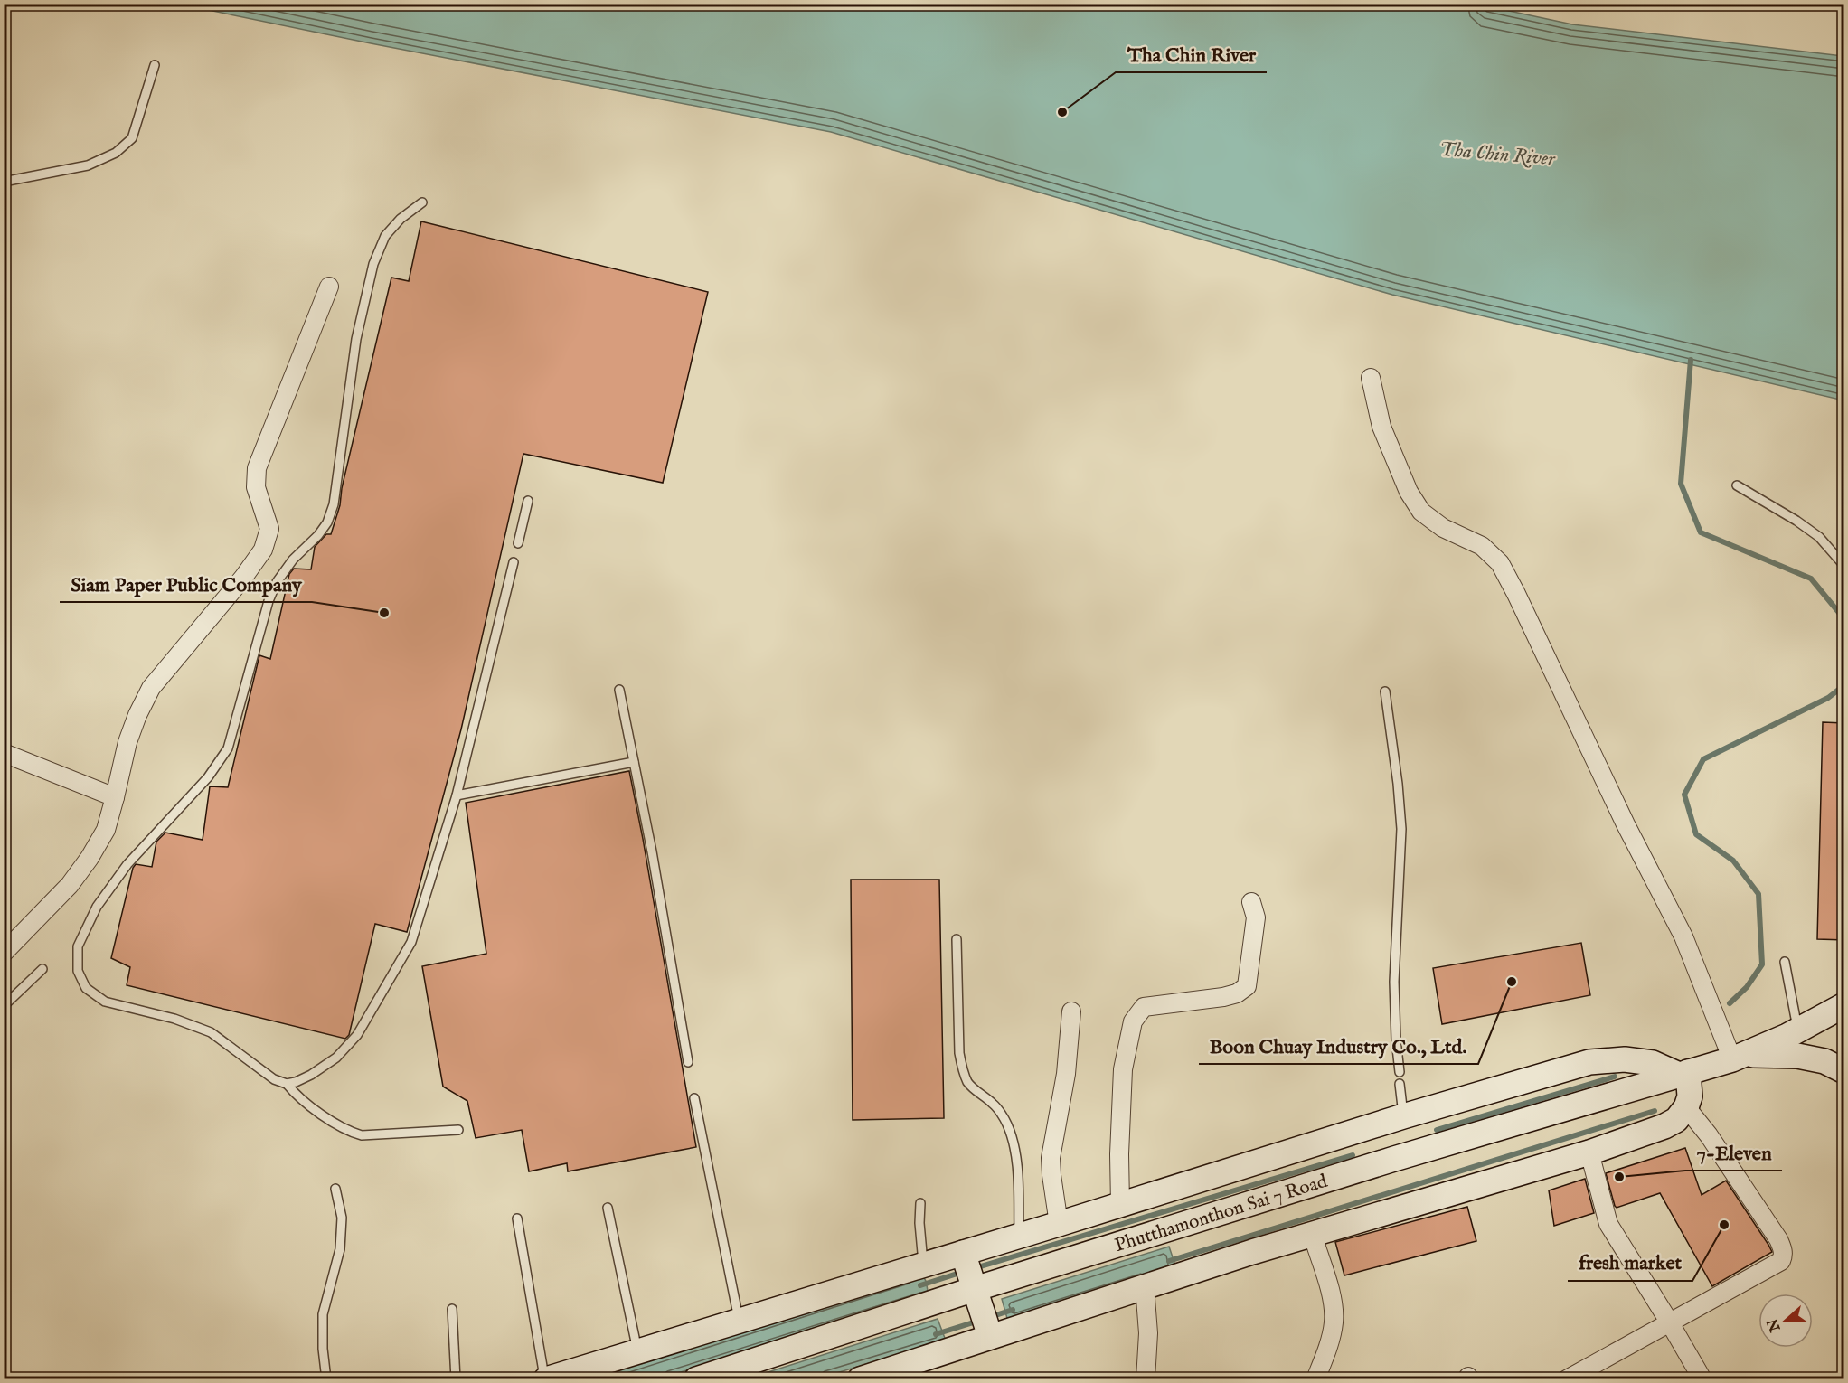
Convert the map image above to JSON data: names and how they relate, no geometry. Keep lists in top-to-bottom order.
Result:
{
  "streets": {
    "main road": ["Phutthamonthon Sai 7 Road"]
  },
  "water": ["Tha Chin River"],
  "places": [
    "Tha Chin River",
    "Siam Paper Public Company",
    "Boon Chuay Industry Co., Ltd.",
    "7-Eleven",
    "fresh market"
  ],
  "north": "left"
}
